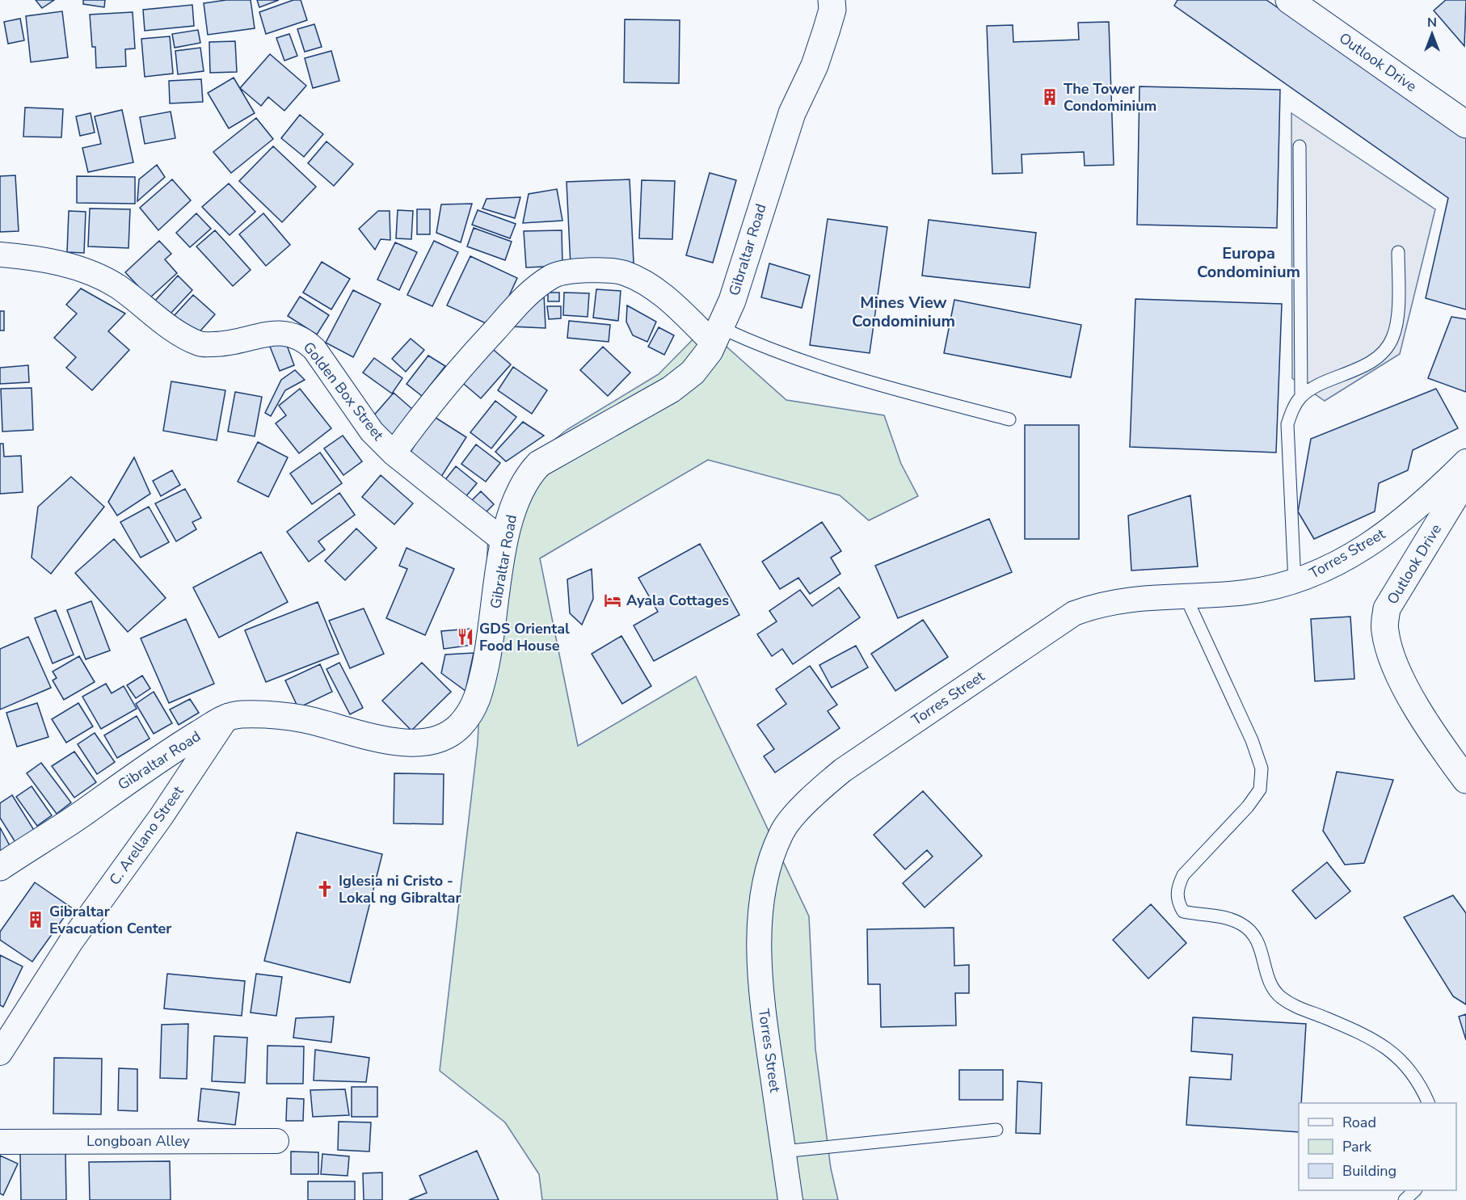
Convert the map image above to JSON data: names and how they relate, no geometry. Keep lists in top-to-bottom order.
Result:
{
  "streets": {
    "street": [
      "Outlook Drive",
      "Gibraltar Road",
      "Golden Box Street",
      "Torres Street",
      "C. Arellano Street",
      "Longboan Alley"
    ]
  },
  "crossings": [
    ["Gibraltar Road", "Golden Box Street"],
    ["Gibraltar Road", "C. Arellano Street"]
  ],
  "districts": ["Europa Condominium", "Mines View Condominium"],
  "places": {
    "building": ["The Tower Condominium", "Gibraltar Evacuation Center"],
    "hotel": ["Ayala Cottages"],
    "restaurant": ["GDS Oriental Food House"],
    "church": ["Iglesia ni Cristo - Lokal ng Gibraltar"]
  },
  "legend": ["Road", "Park", "Building"],
  "north": "top"
}
